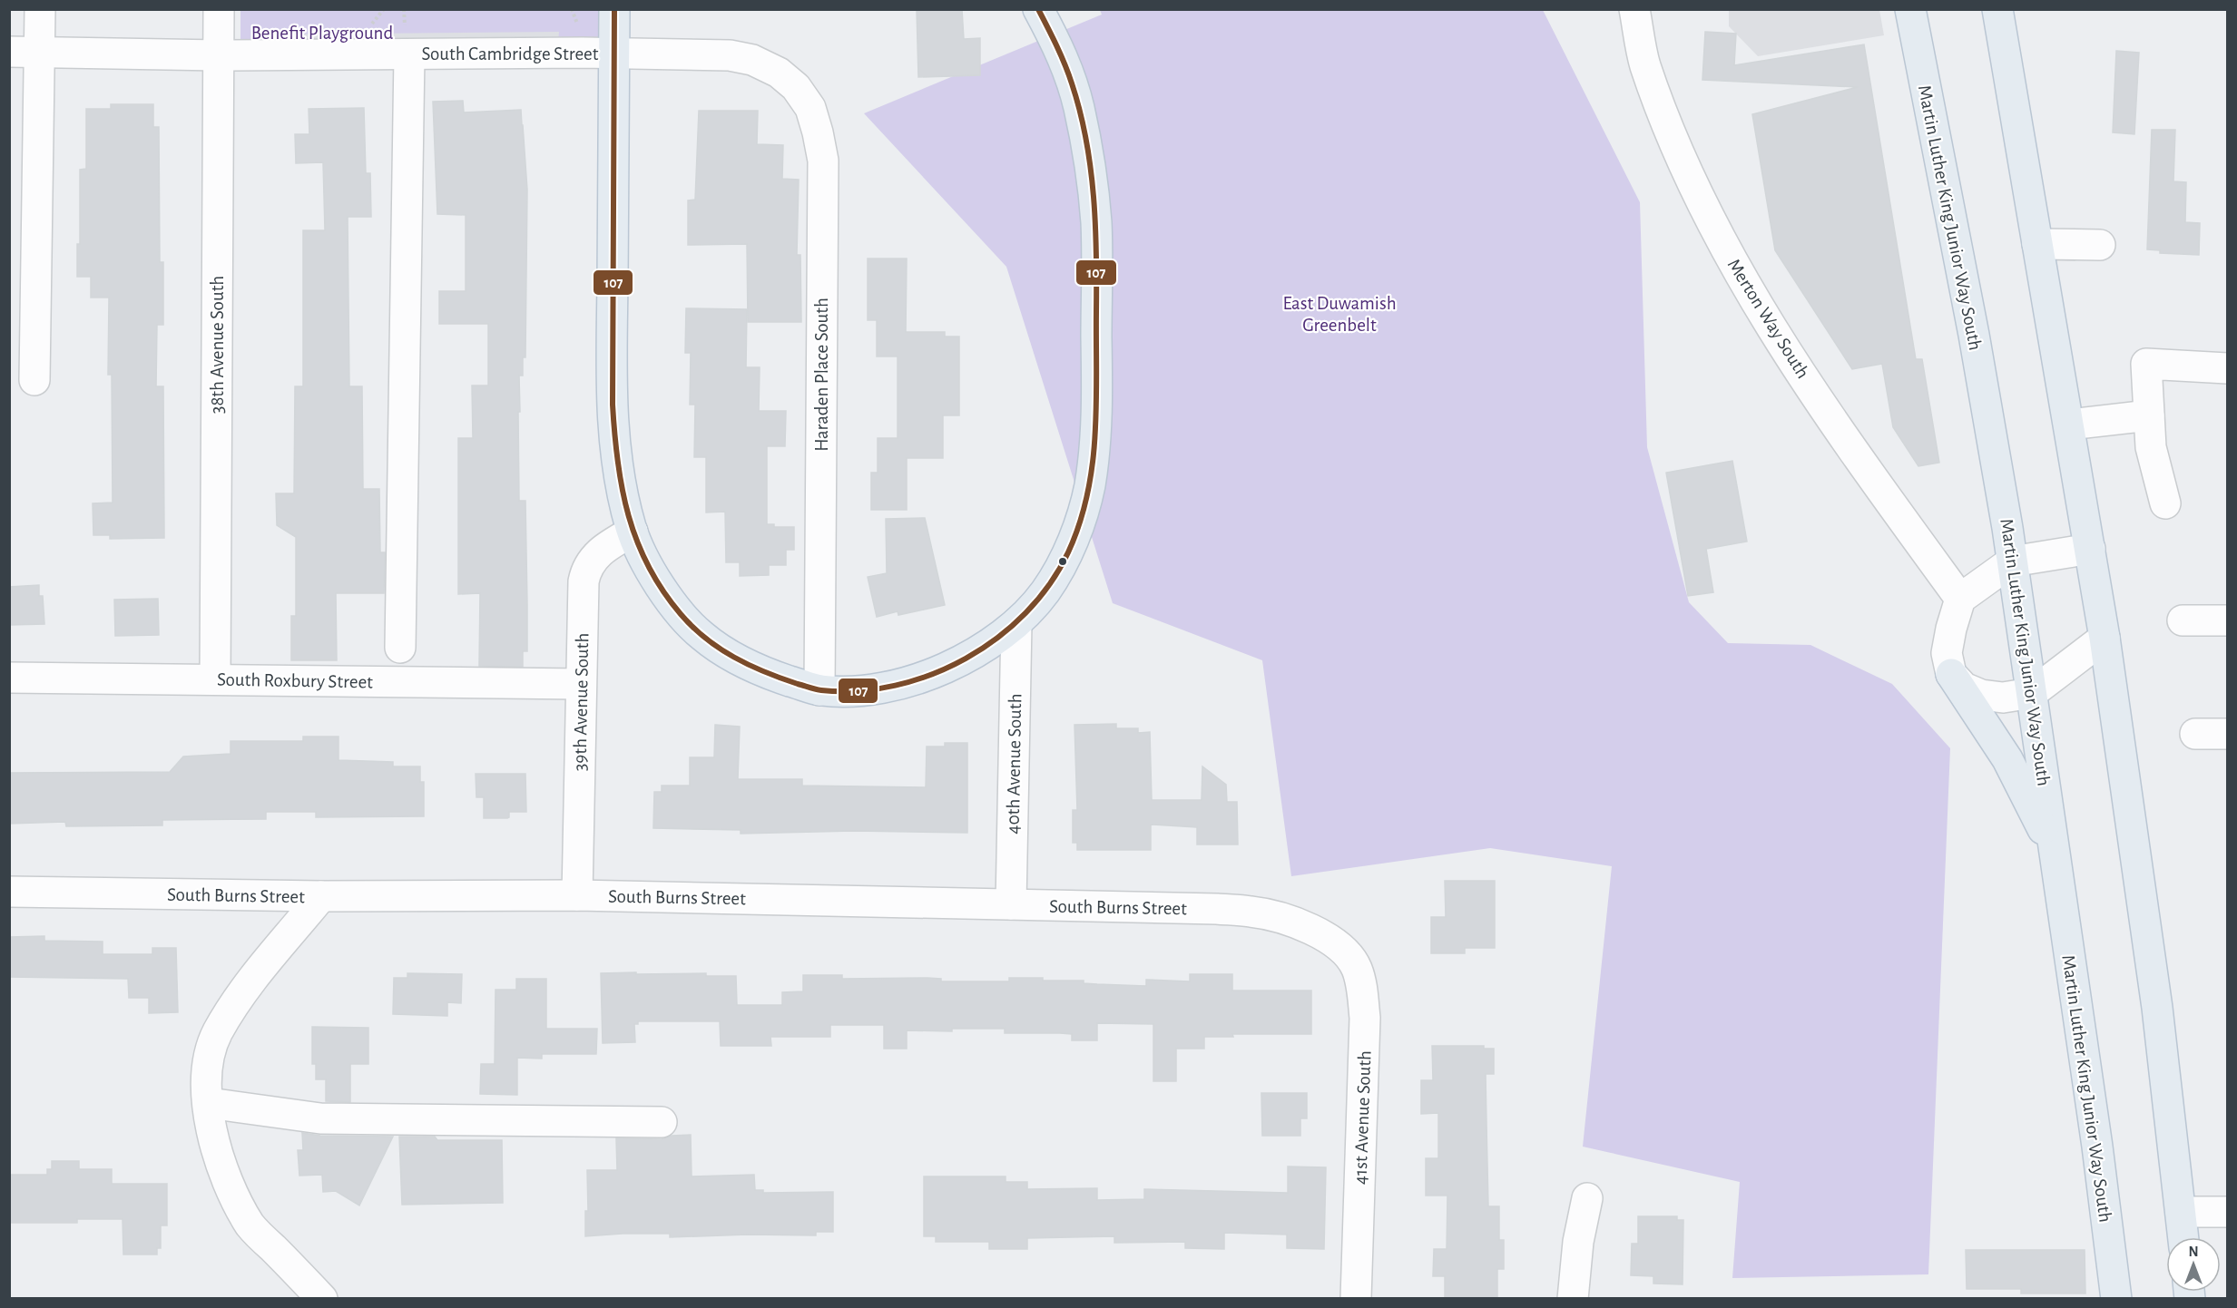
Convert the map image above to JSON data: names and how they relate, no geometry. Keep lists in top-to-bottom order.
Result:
{
  "streets": {
    "main road": ["Martin Luther King Junior Way South"],
    "street": [
      "South Cambridge Street",
      "Merton Way South",
      "38th Avenue South",
      "Haraden Place South",
      "South Roxbury Street",
      "39th Avenue South",
      "40th Avenue South",
      "South Burns Street",
      "41st Avenue South"
    ]
  },
  "crossings": [
    ["South Cambridge Street", "38th Avenue South"],
    ["South Cambridge Street", "Haraden Place South"],
    ["38th Avenue South", "South Roxbury Street"],
    ["South Roxbury Street", "39th Avenue South"],
    ["39th Avenue South", "South Burns Street"],
    ["40th Avenue South", "South Burns Street"],
    ["South Burns Street", "41st Avenue South"]
  ],
  "parks": ["Benefit Playground", "East Duwamish Greenbelt"],
  "lines": ["transit line 107"],
  "north": "top"
}
